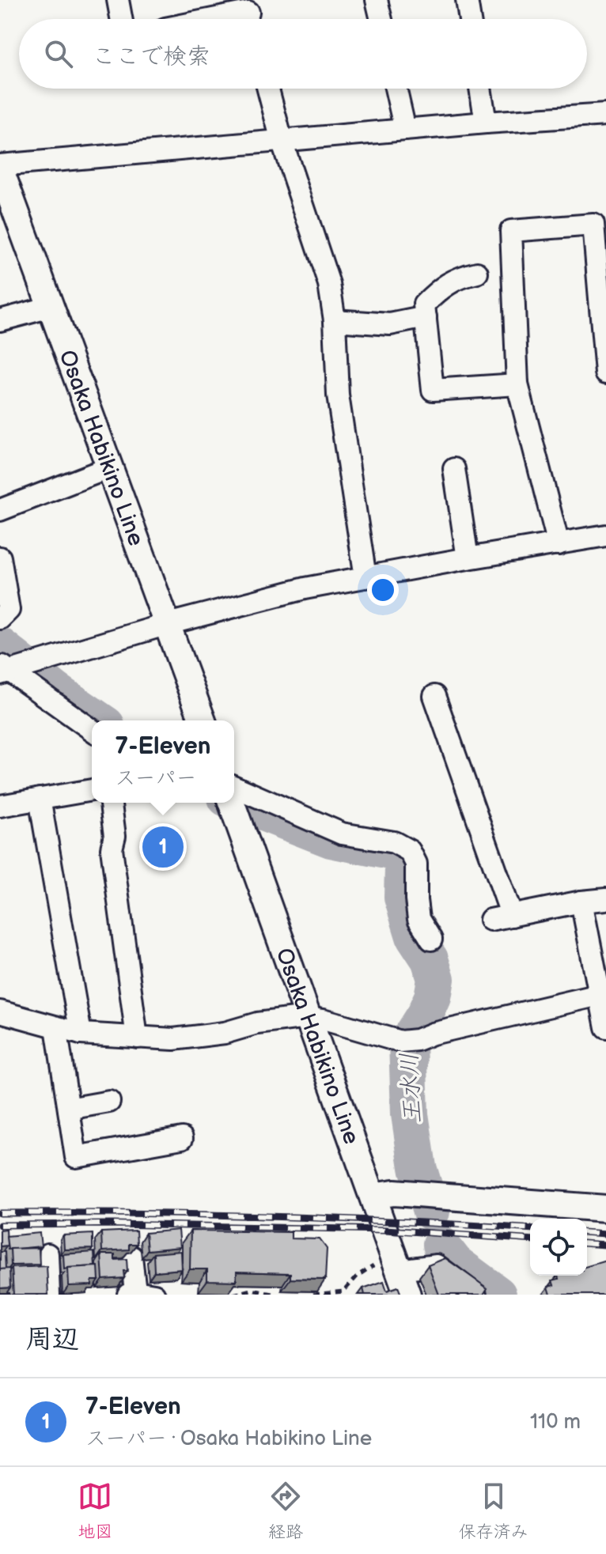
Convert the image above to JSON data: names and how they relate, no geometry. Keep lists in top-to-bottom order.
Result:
{
  "streets": {
    "main road": ["Osaka Habikino Line"]
  },
  "water": ["王水川"],
  "page": {
    "search": "ここで検索",
    "popup": ["7-Eleven", "スーパー"],
    "pins": "1",
    "heading": "周辺",
    "list": [
      {
        "mark": "1",
        "name": "7-Eleven",
        "note": "スーパー · Osaka Habikino Line",
        "value": "110 m"
      }
    ],
    "nav": ["地図", "経路", "保存済み"]
  }
}
